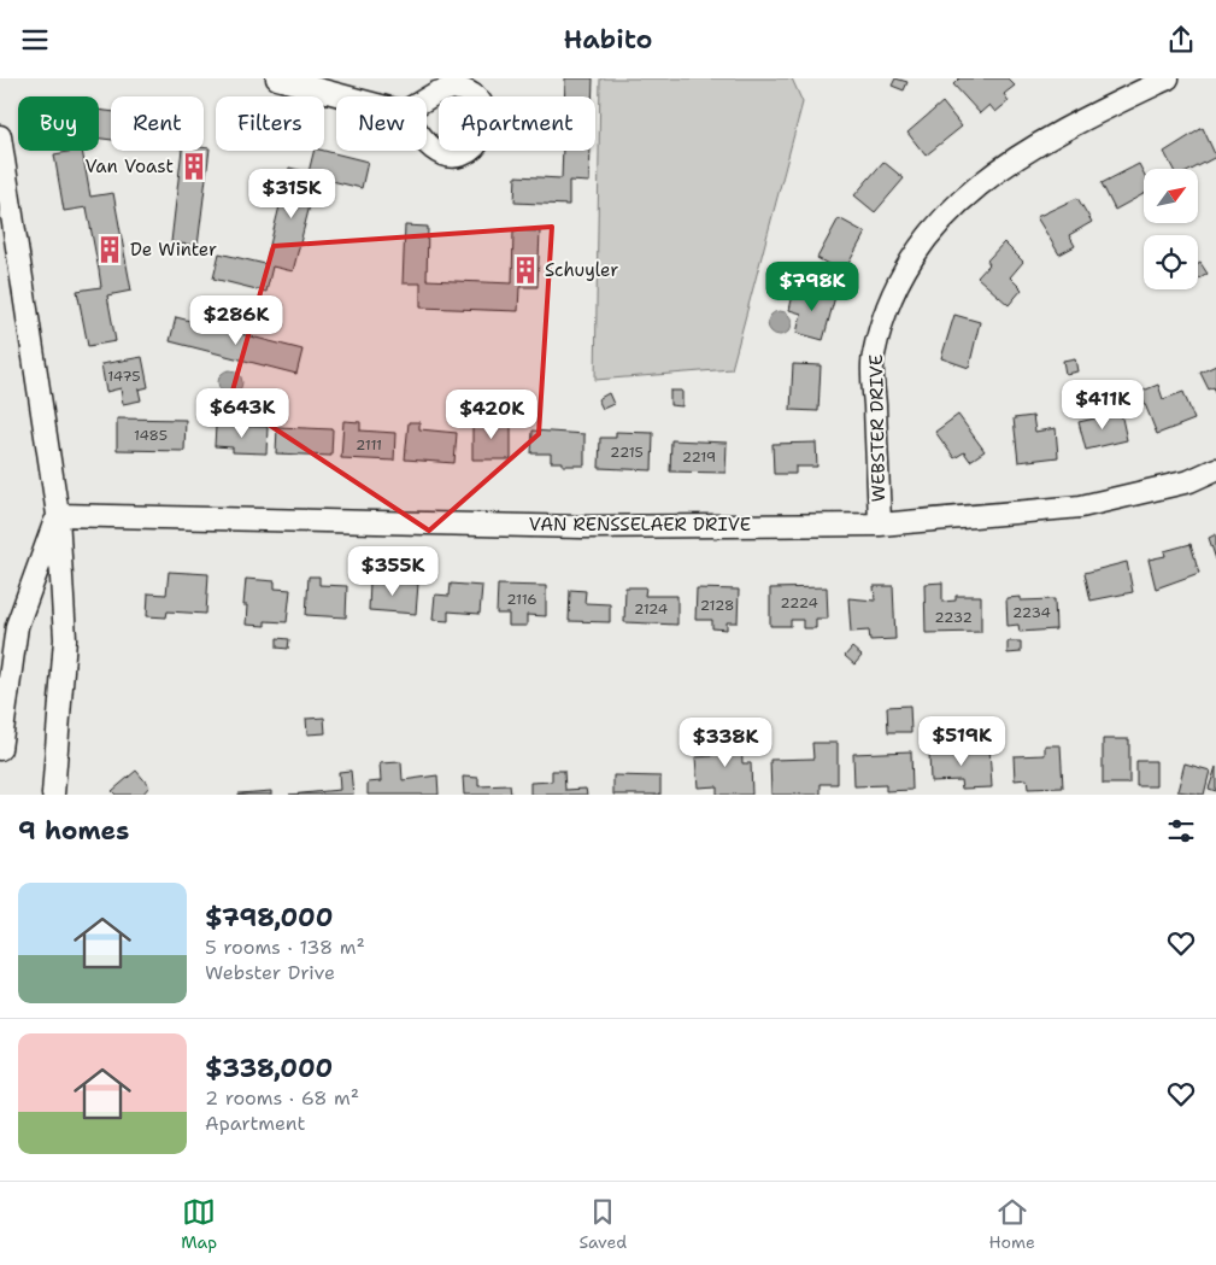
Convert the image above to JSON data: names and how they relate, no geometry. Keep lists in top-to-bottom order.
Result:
{
  "streets": {
    "street": ["WEBSTER DRIVE", "VAN RENSSELAER DRIVE"]
  },
  "crossings": [
    ["WEBSTER DRIVE", "VAN RENSSELAER DRIVE"]
  ],
  "places": {
    "building": ["Van Voast", "De Winter", "Schuyler"]
  },
  "house_numbers": [
    "1475",
    "1485",
    "2111",
    "2215",
    "2219",
    "2116",
    "2224",
    "2128",
    "2124",
    "2234",
    "2232"
  ],
  "north": "top right",
  "page": {
    "header": "Habito",
    "chip": [
      "Buy",
      "Rent",
      "Filters",
      "New",
      "Apartment"
    ],
    "price": [
      "$315K",
      "$798K",
      "$286K",
      "$411K",
      "$643K",
      "$420K",
      "$355K",
      "$519K",
      "$338K"
    ],
    "heading": "9 homes",
    "list": [
      {
        "name": "$798,000",
        "note": "5 rooms · 138 m² · Webster Drive"
      },
      {
        "name": "$338,000",
        "note": "2 rooms · 68 m² · Apartment"
      }
    ],
    "tabs": ["Map", "Saved", "Home"]
  }
}
